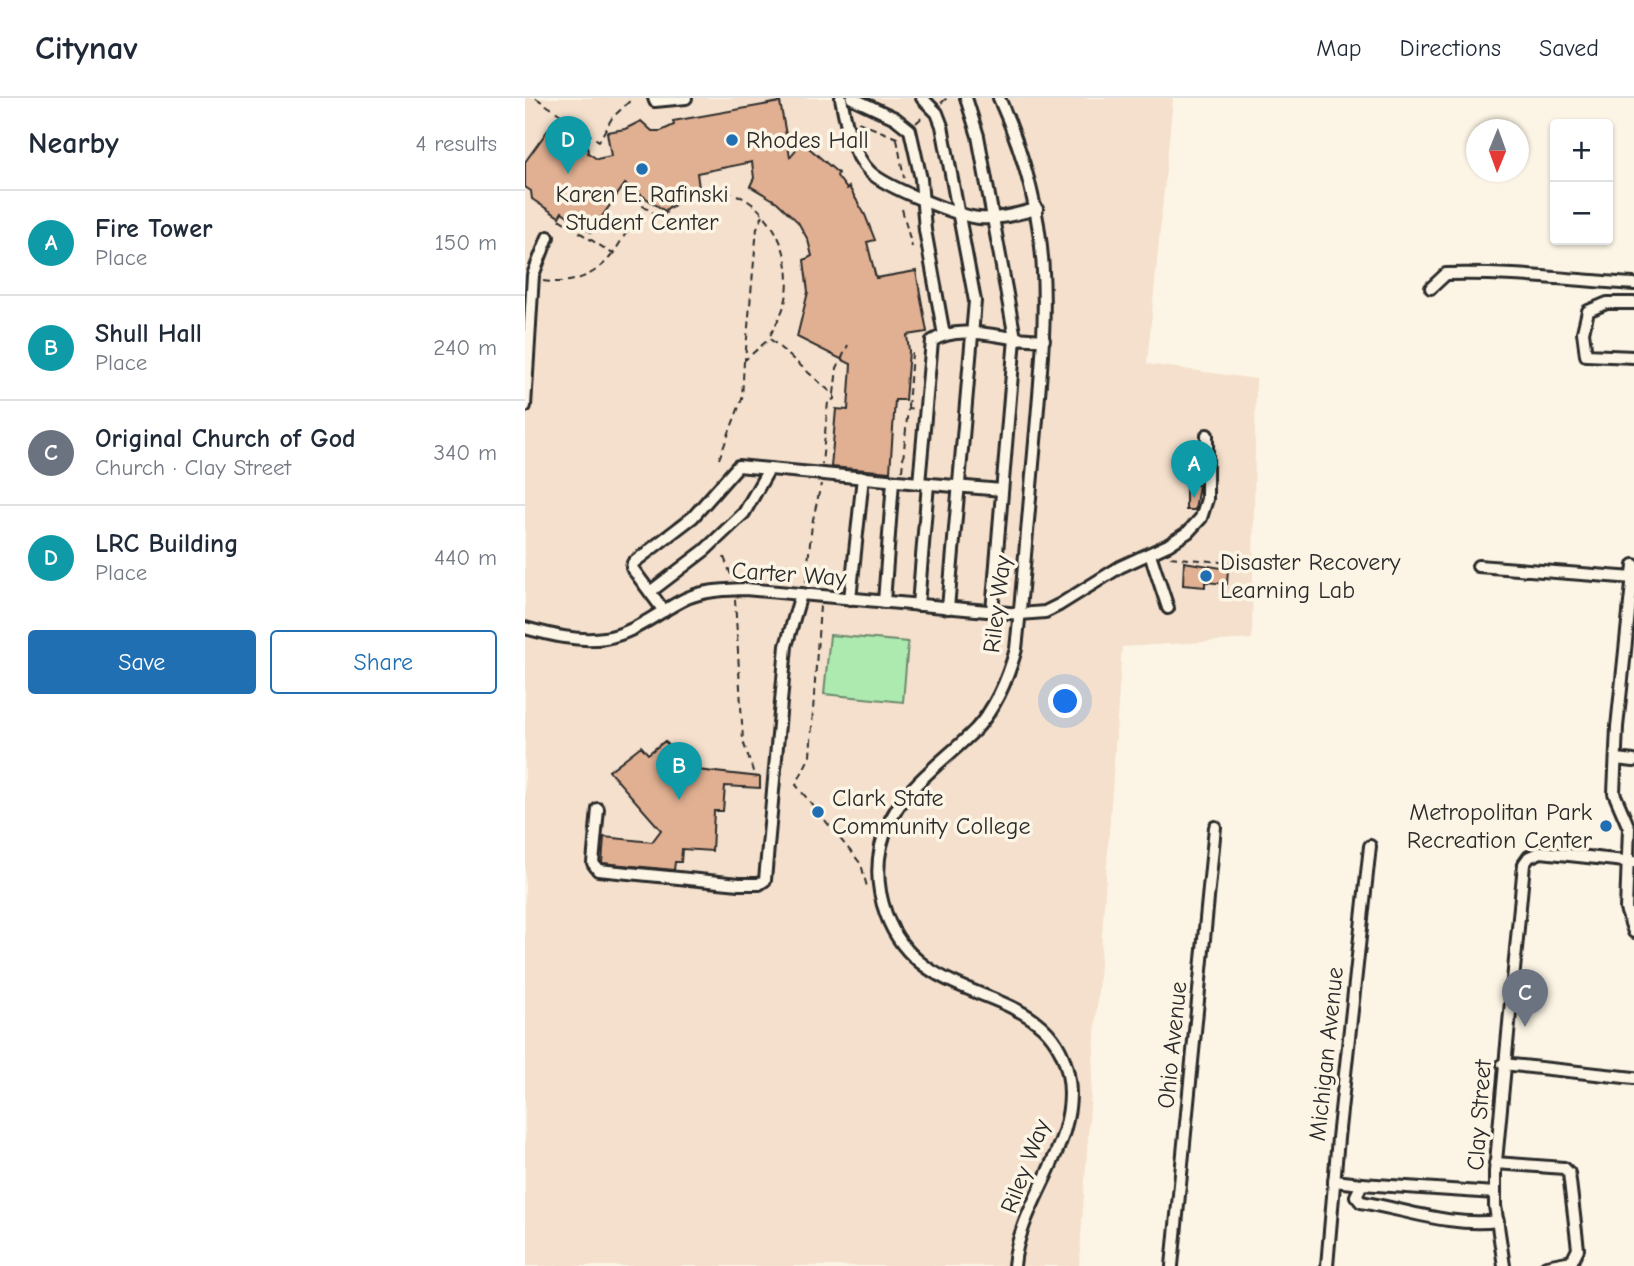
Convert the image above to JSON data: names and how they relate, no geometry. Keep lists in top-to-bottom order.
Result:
{
  "streets": {
    "street": [
      "Carter Way",
      "Riley Way",
      "Ohio Avenue",
      "Michigan Avenue",
      "Clay Street"
    ]
  },
  "crossings": [
    ["Carter Way", "Riley Way"]
  ],
  "places": [
    "Rhodes Hall",
    "Karen E. Rafinski Student Center",
    "Disaster Recovery Learning Lab",
    "Clark State Community College",
    "Metropolitan Park Recreation Center"
  ],
  "north": "bottom",
  "page": {
    "header": "Citynav",
    "nav": ["Map", "Directions", "Saved"],
    "heading": ["Nearby", "4 results"],
    "pins": [
      "D",
      "A",
      "B",
      "C"
    ],
    "map_buttons": ["+", "−"],
    "list": [
      {
        "mark": "A",
        "name": "Fire Tower",
        "note": "Place",
        "value": "150 m"
      },
      {
        "mark": "B",
        "name": "Shull Hall",
        "note": "Place",
        "value": "240 m"
      },
      {
        "mark": "C",
        "name": "Original Church of God",
        "note": "Church · Clay Street",
        "value": "340 m"
      },
      {
        "mark": "D",
        "name": "LRC Building",
        "note": "Place",
        "value": "440 m"
      }
    ],
    "buttons": ["Save", "Share"]
  }
}
